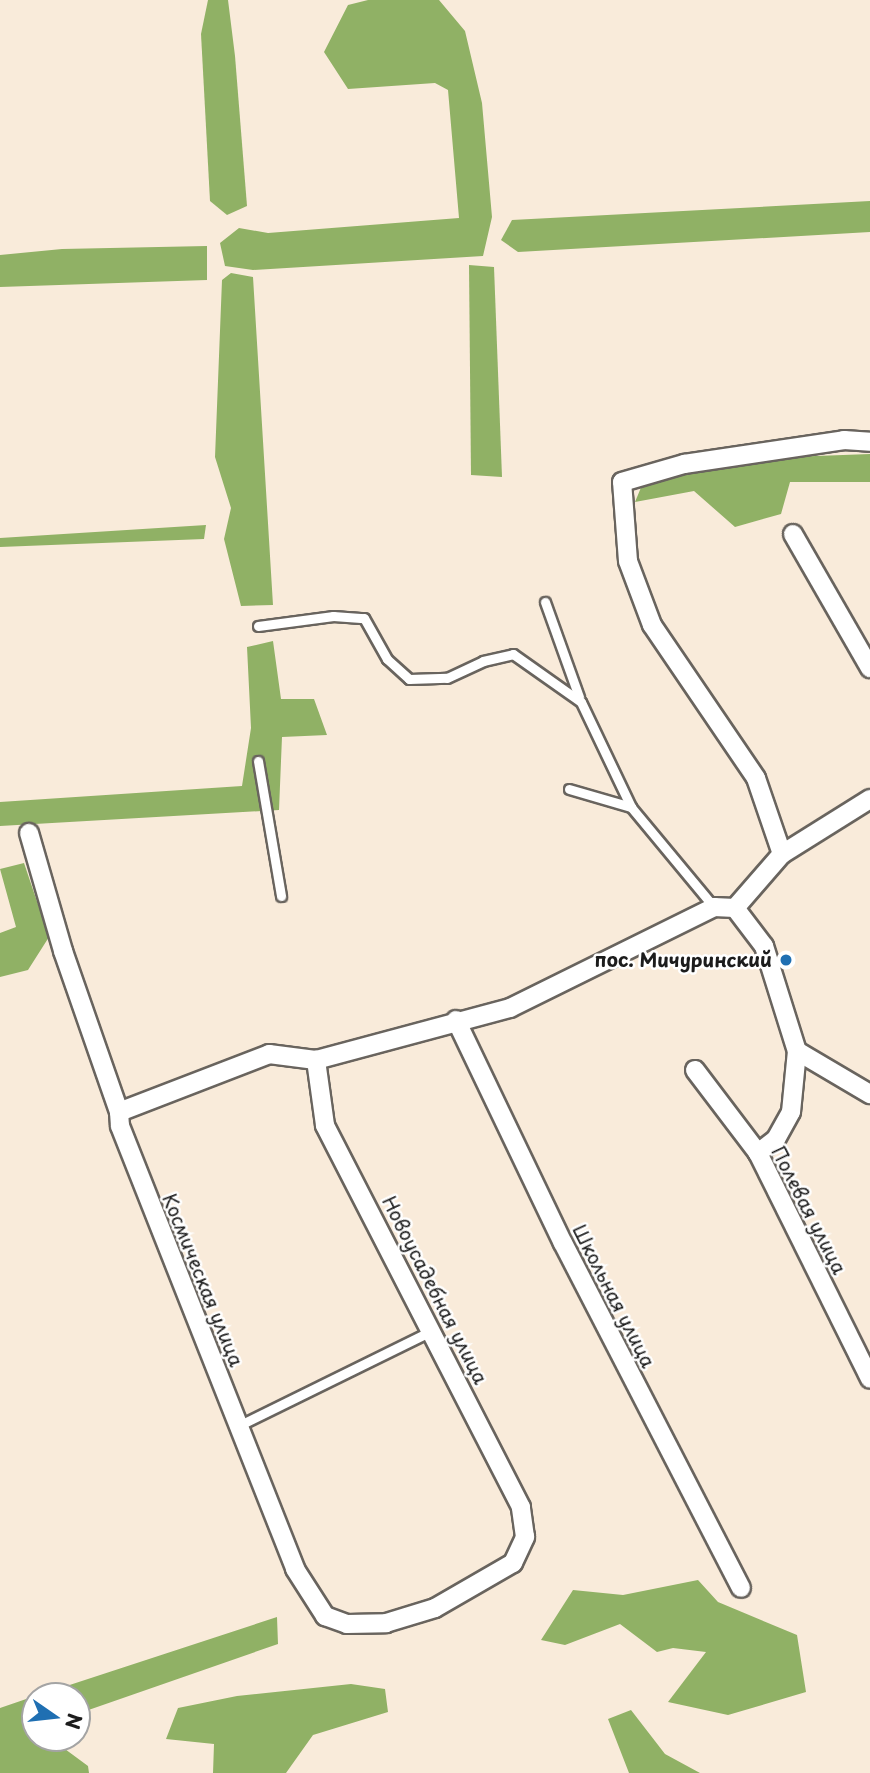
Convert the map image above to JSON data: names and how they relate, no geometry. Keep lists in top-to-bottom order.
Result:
{
  "streets": {
    "street": [
      "Полевая улица",
      "Космическая улица",
      "Новоусадебная улица",
      "Школьная улица"
    ]
  },
  "crossings": [
    ["Космическая улица", "Новоусадебная улица"]
  ],
  "places": ["пос. Мичуринский"],
  "north": "right"
}
